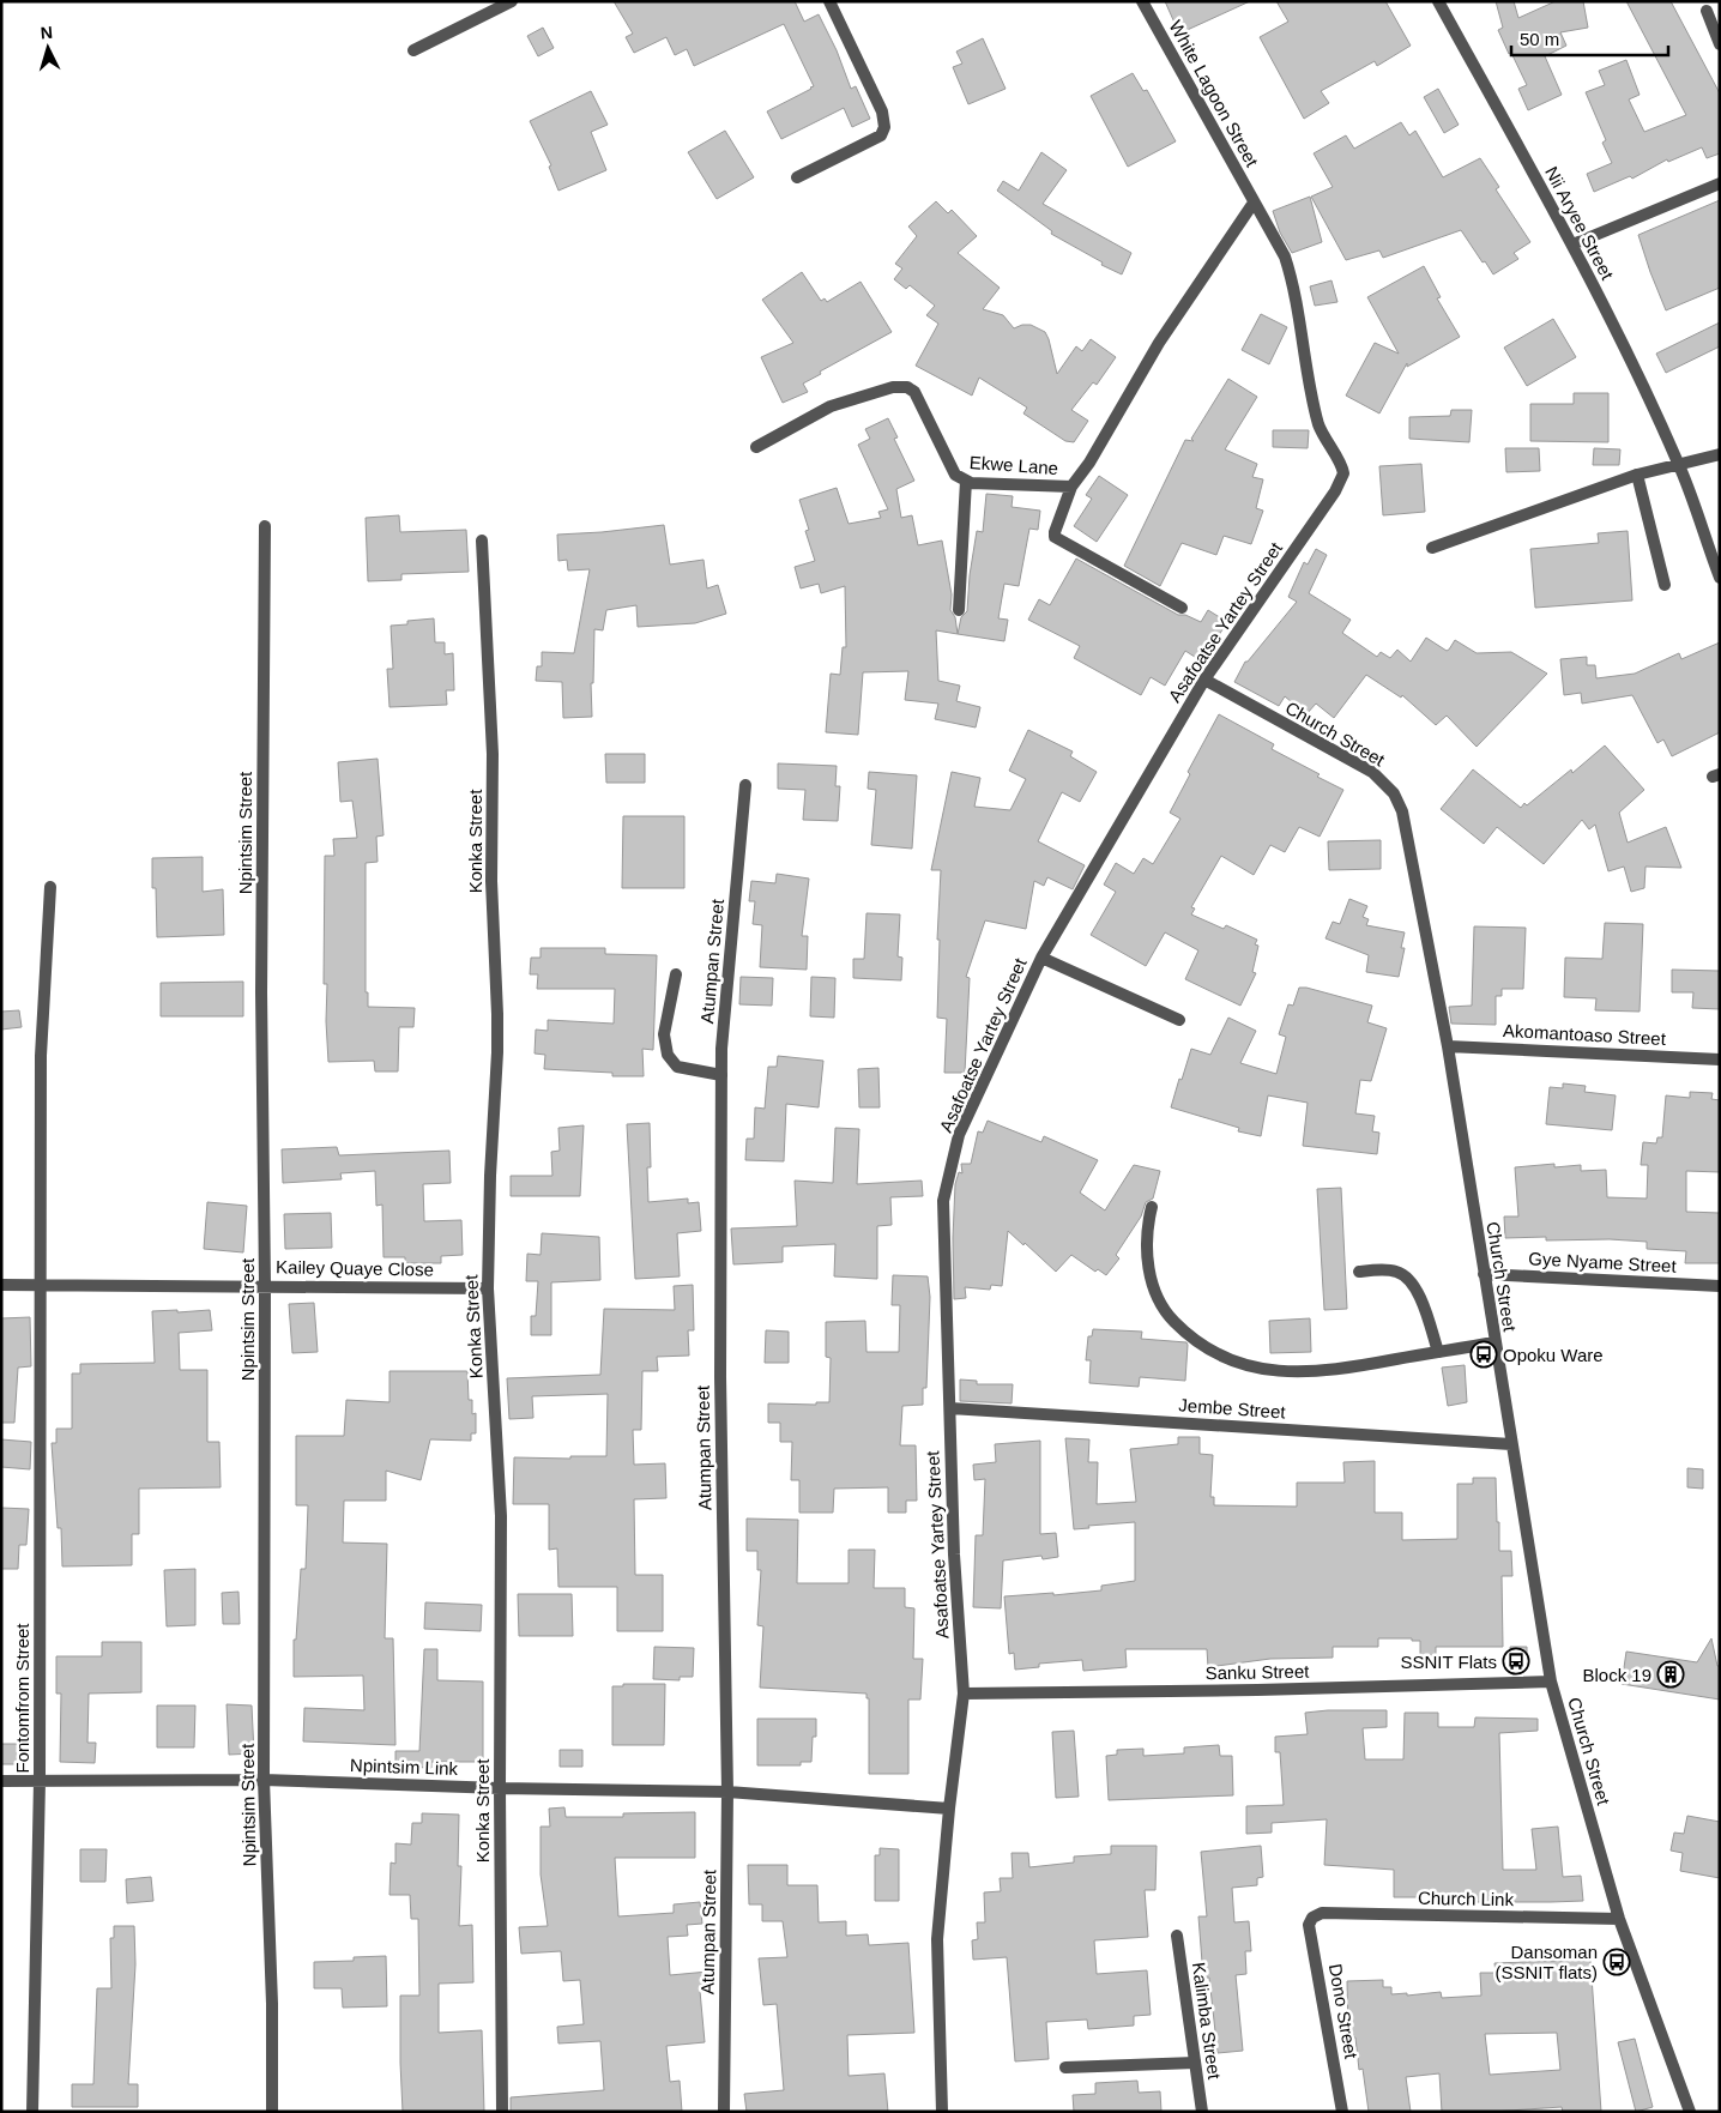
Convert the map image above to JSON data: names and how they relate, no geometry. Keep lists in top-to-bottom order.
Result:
{
  "streets": {
    "street": [
      "White Lagoon Street",
      "Nii Aryee Street",
      "Ekwe Lane",
      "Asafoatse Yartey Street",
      "Church Street",
      "Npintsim Street",
      "Konka Street",
      "Atumpan Street",
      "Akomantoaso Street",
      "Gye Nyame Street",
      "Kailey Quaye Close",
      "Jembe Street",
      "Sanku Street",
      "Fontomfrom Street",
      "Npintsim Link",
      "Church Link",
      "Dono Street",
      "Kalimba Street"
    ]
  },
  "crossings": [
    ["White Lagoon Street", "Ekwe Lane"],
    ["White Lagoon Street", "Asafoatse Yartey Street"],
    ["Ekwe Lane", "Asafoatse Yartey Street"],
    ["Asafoatse Yartey Street", "Church Street"],
    ["Asafoatse Yartey Street", "Jembe Street"],
    ["Asafoatse Yartey Street", "Sanku Street"],
    ["Asafoatse Yartey Street", "Npintsim Link"],
    ["Church Street", "Akomantoaso Street"],
    ["Church Street", "Gye Nyame Street"],
    ["Church Street", "Jembe Street"],
    ["Church Street", "Sanku Street"],
    ["Church Street", "Church Link"],
    ["Npintsim Street", "Kailey Quaye Close"],
    ["Npintsim Street", "Npintsim Link"],
    ["Konka Street", "Kailey Quaye Close"],
    ["Konka Street", "Npintsim Link"],
    ["Atumpan Street", "Npintsim Link"],
    ["Kailey Quaye Close", "Fontomfrom Street"],
    ["Fontomfrom Street", "Npintsim Link"],
    ["Church Link", "Dono Street"]
  ],
  "places": {
    "bus stop": ["Opoku Ware", "SSNIT Flats", "Dansoman (SSNIT flats)"],
    "building": ["Block 19"]
  },
  "scale_bar": "50 m",
  "north": "top"
}
